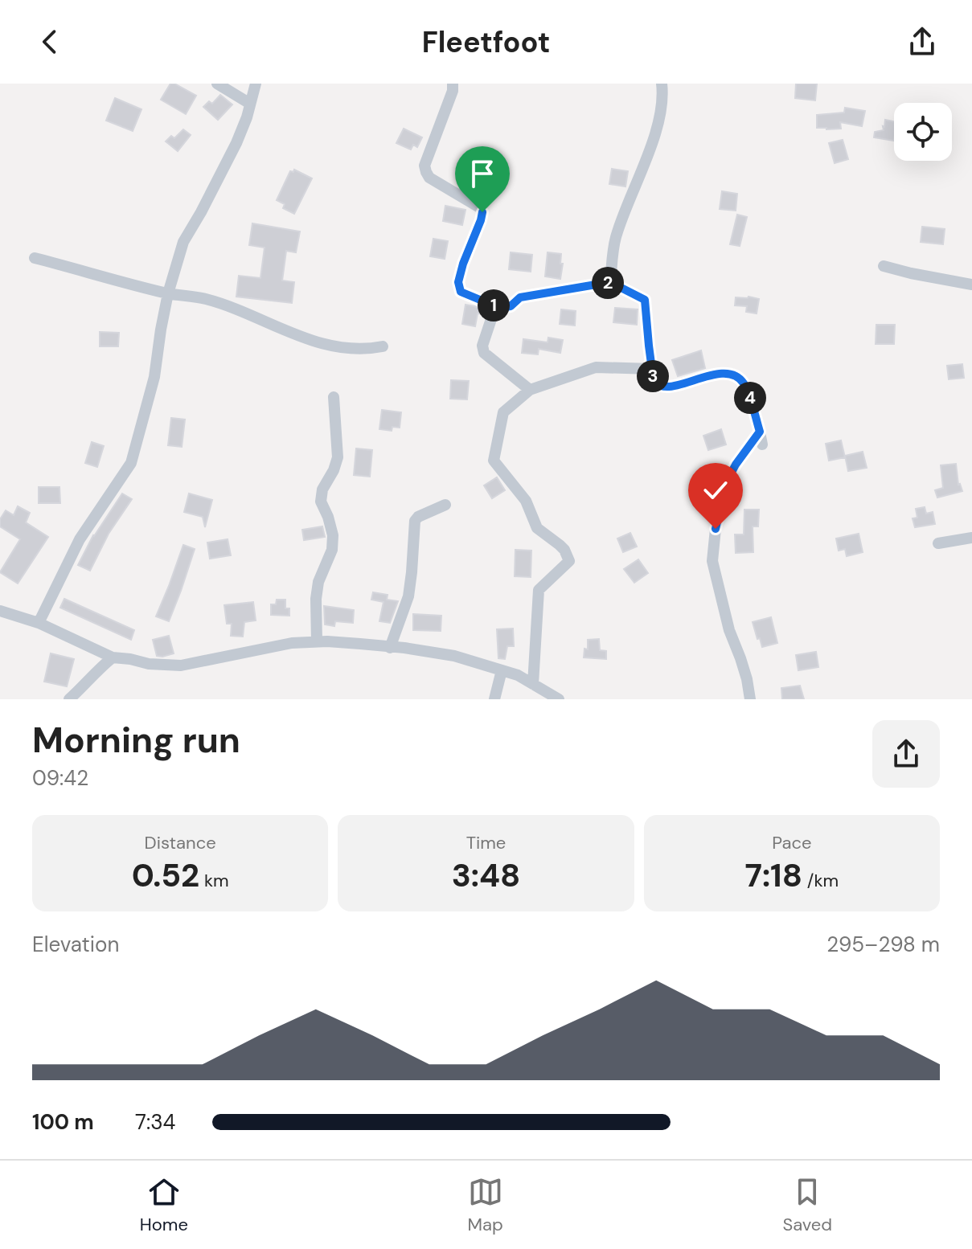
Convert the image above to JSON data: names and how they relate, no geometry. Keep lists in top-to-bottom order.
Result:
{
  "page": {
    "header": "Fleetfoot",
    "pins": [
      "2",
      "1",
      "3",
      "4"
    ],
    "heading": ["Morning run", "09:42"],
    "stats": [
      ["Distance", "0.52 km"],
      ["Time", "3:48"],
      ["Pace", "7:18 /km"]
    ],
    "chart": ["Elevation", "295–298 m"],
    "list": [
      {
        "name": "100 m",
        "note": "7:34"
      }
    ],
    "tabs": ["Home", "Map", "Saved"]
  }
}
